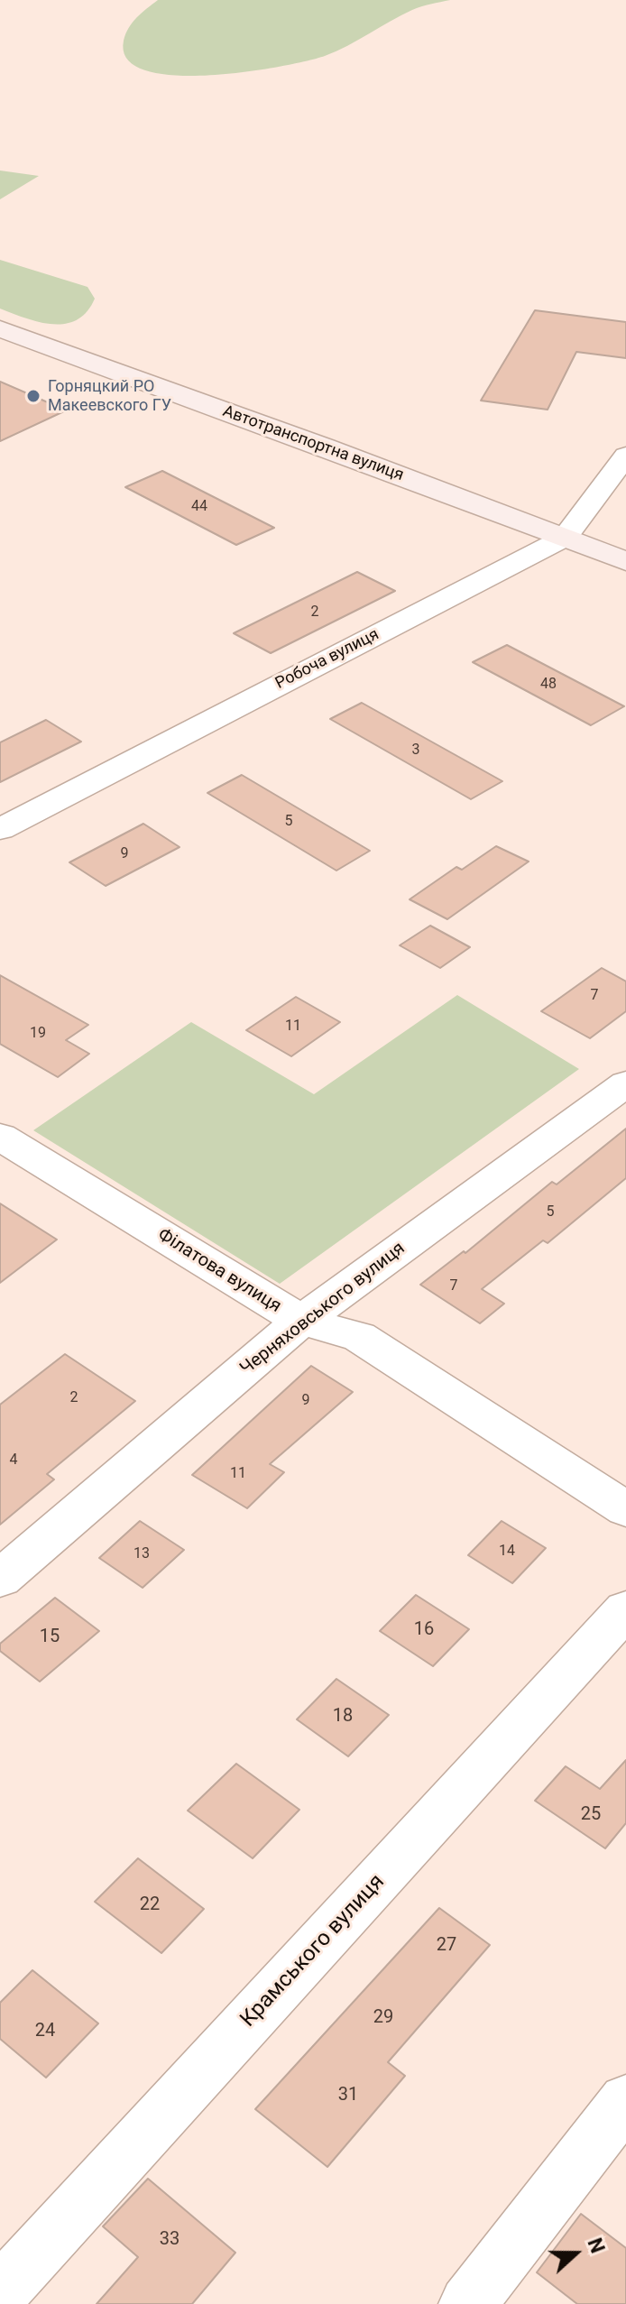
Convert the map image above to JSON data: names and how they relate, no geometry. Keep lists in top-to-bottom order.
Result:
{
  "streets": {
    "main road": ["Автотранспортна вулиця"],
    "street": [
      "Робоча вулиця",
      "Філатова вулиця",
      "Черняховського вулиця",
      "Крамського вулиця"
    ]
  },
  "crossings": [
    ["Автотранспортна вулиця", "Робоча вулиця"],
    ["Філатова вулиця", "Черняховського вулиця"]
  ],
  "places": ["Горняцкий РО Макеевского ГУ"],
  "house_numbers": [
    "44",
    "2",
    "48",
    "3",
    "5",
    "9",
    "7",
    "11",
    "19",
    "5",
    "7",
    "2",
    "9",
    "4",
    "11",
    "14",
    "13",
    "16",
    "15",
    "18",
    "25",
    "22",
    "27",
    "29",
    "24",
    "31",
    "33"
  ],
  "north": "right"
}
